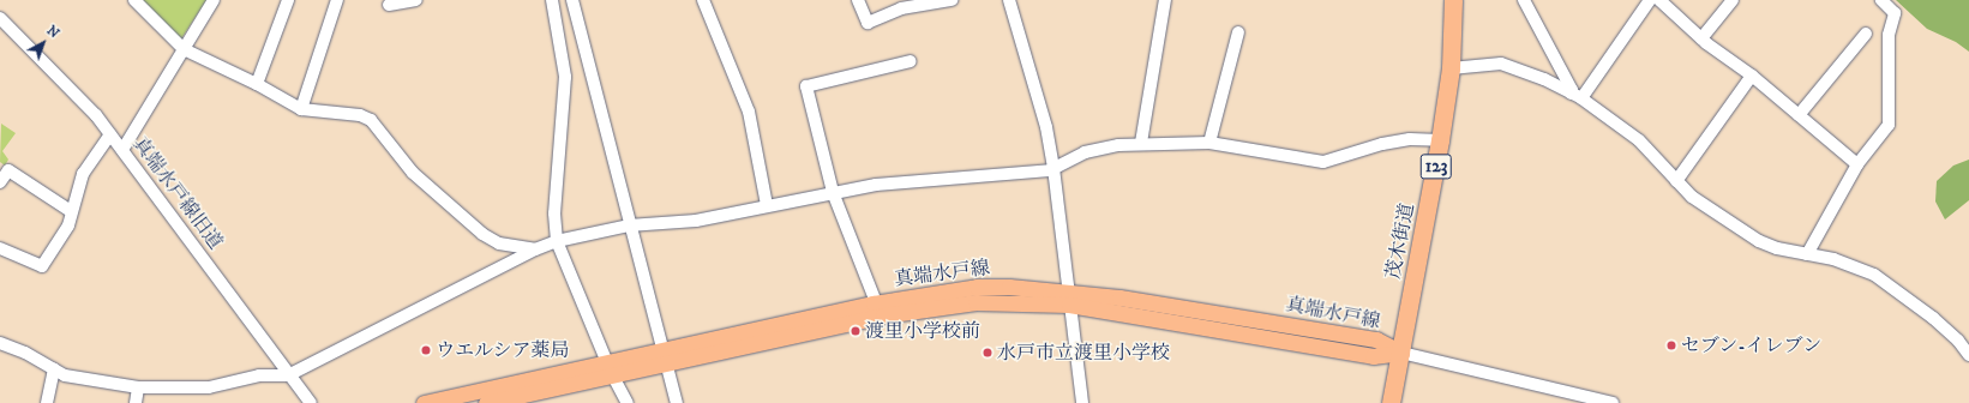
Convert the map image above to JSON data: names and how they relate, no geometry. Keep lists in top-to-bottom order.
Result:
{
  "streets": {
    "highway": ["123", "茂木街道"],
    "main road": ["真端水戸線"],
    "street": ["真端水戸線旧道"]
  },
  "crossings": [
    ["茂木街道", "真端水戸線"]
  ],
  "places": [
    "渡里小学校前",
    "セブン-イレブン",
    "ウエルシア薬局",
    "水戸市立渡里小学校"
  ],
  "north": "top right"
}
